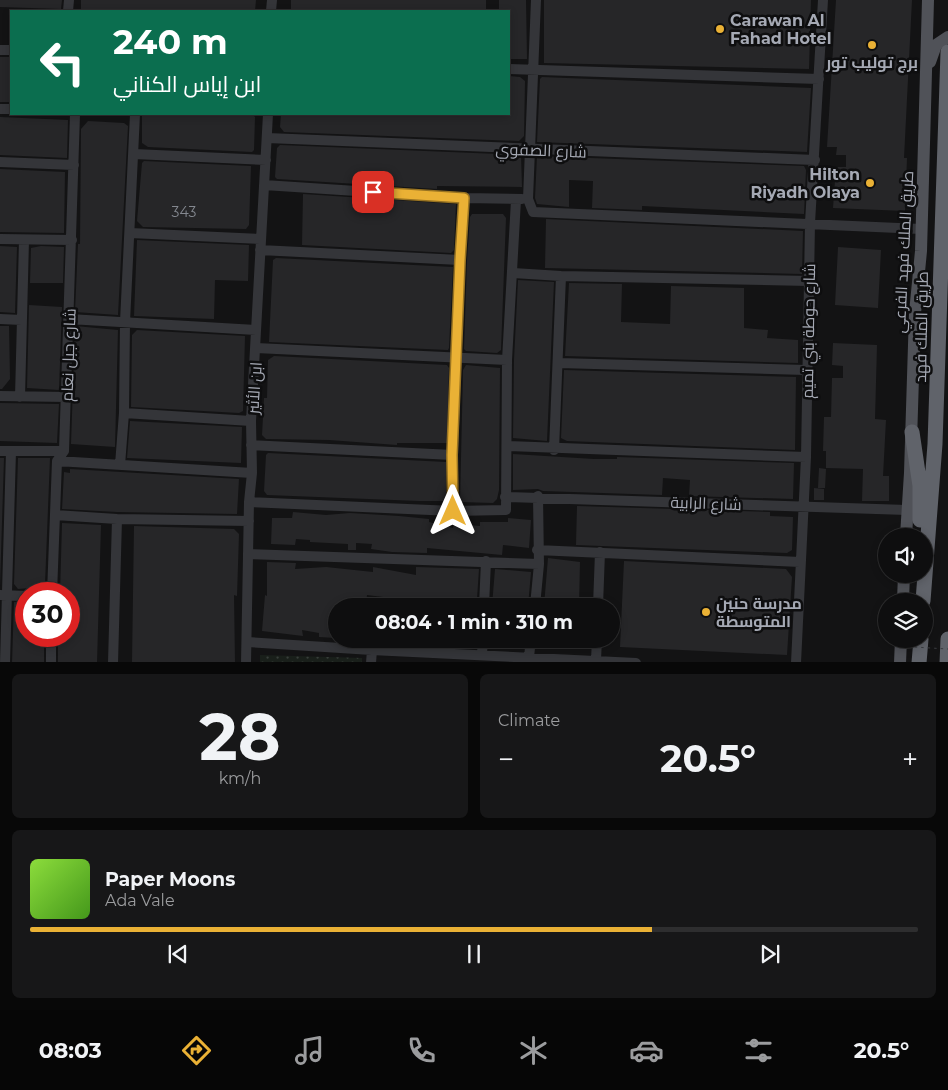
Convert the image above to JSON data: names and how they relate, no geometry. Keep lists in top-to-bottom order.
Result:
{
  "streets": {
    "highway": ["طريق الملك فهد"],
    "main road": ["طريق الملك فهد الفرعي"],
    "street": [
      "شارع الصفوي",
      "شارع حوطة بني تميم",
      "شارع جبل نعام",
      "ابن الأثير",
      "شارع الرابية"
    ]
  },
  "crossings": [
    ["شارع الصفوي", "شارع حوطة بني تميم"],
    ["شارع الصفوي", "ابن الأثير"],
    ["طريق الملك فهد الفرعي", "شارع الرابية"],
    ["شارع حوطة بني تميم", "شارع الرابية"]
  ],
  "places": [
    "Carawan Al Fahad Hotel",
    "برج توليب تور",
    "Hilton Riyadh Olaya",
    "مدرسة حنين المتوسطة"
  ],
  "house_numbers": ["343"],
  "page": {
    "turn": ["240 m", "ابن إياس الكناني"],
    "limit": "30",
    "trip": "08:04 · 1 min · 310 m",
    "tile": [
      ["28", "km/h"],
      "Climate"
    ],
    "heat": ["−", "20.5°", "+"],
    "song": ["Paper Moons", "Ada Vale"],
    "tabs": ["08:03", "20.5°"]
  }
}
